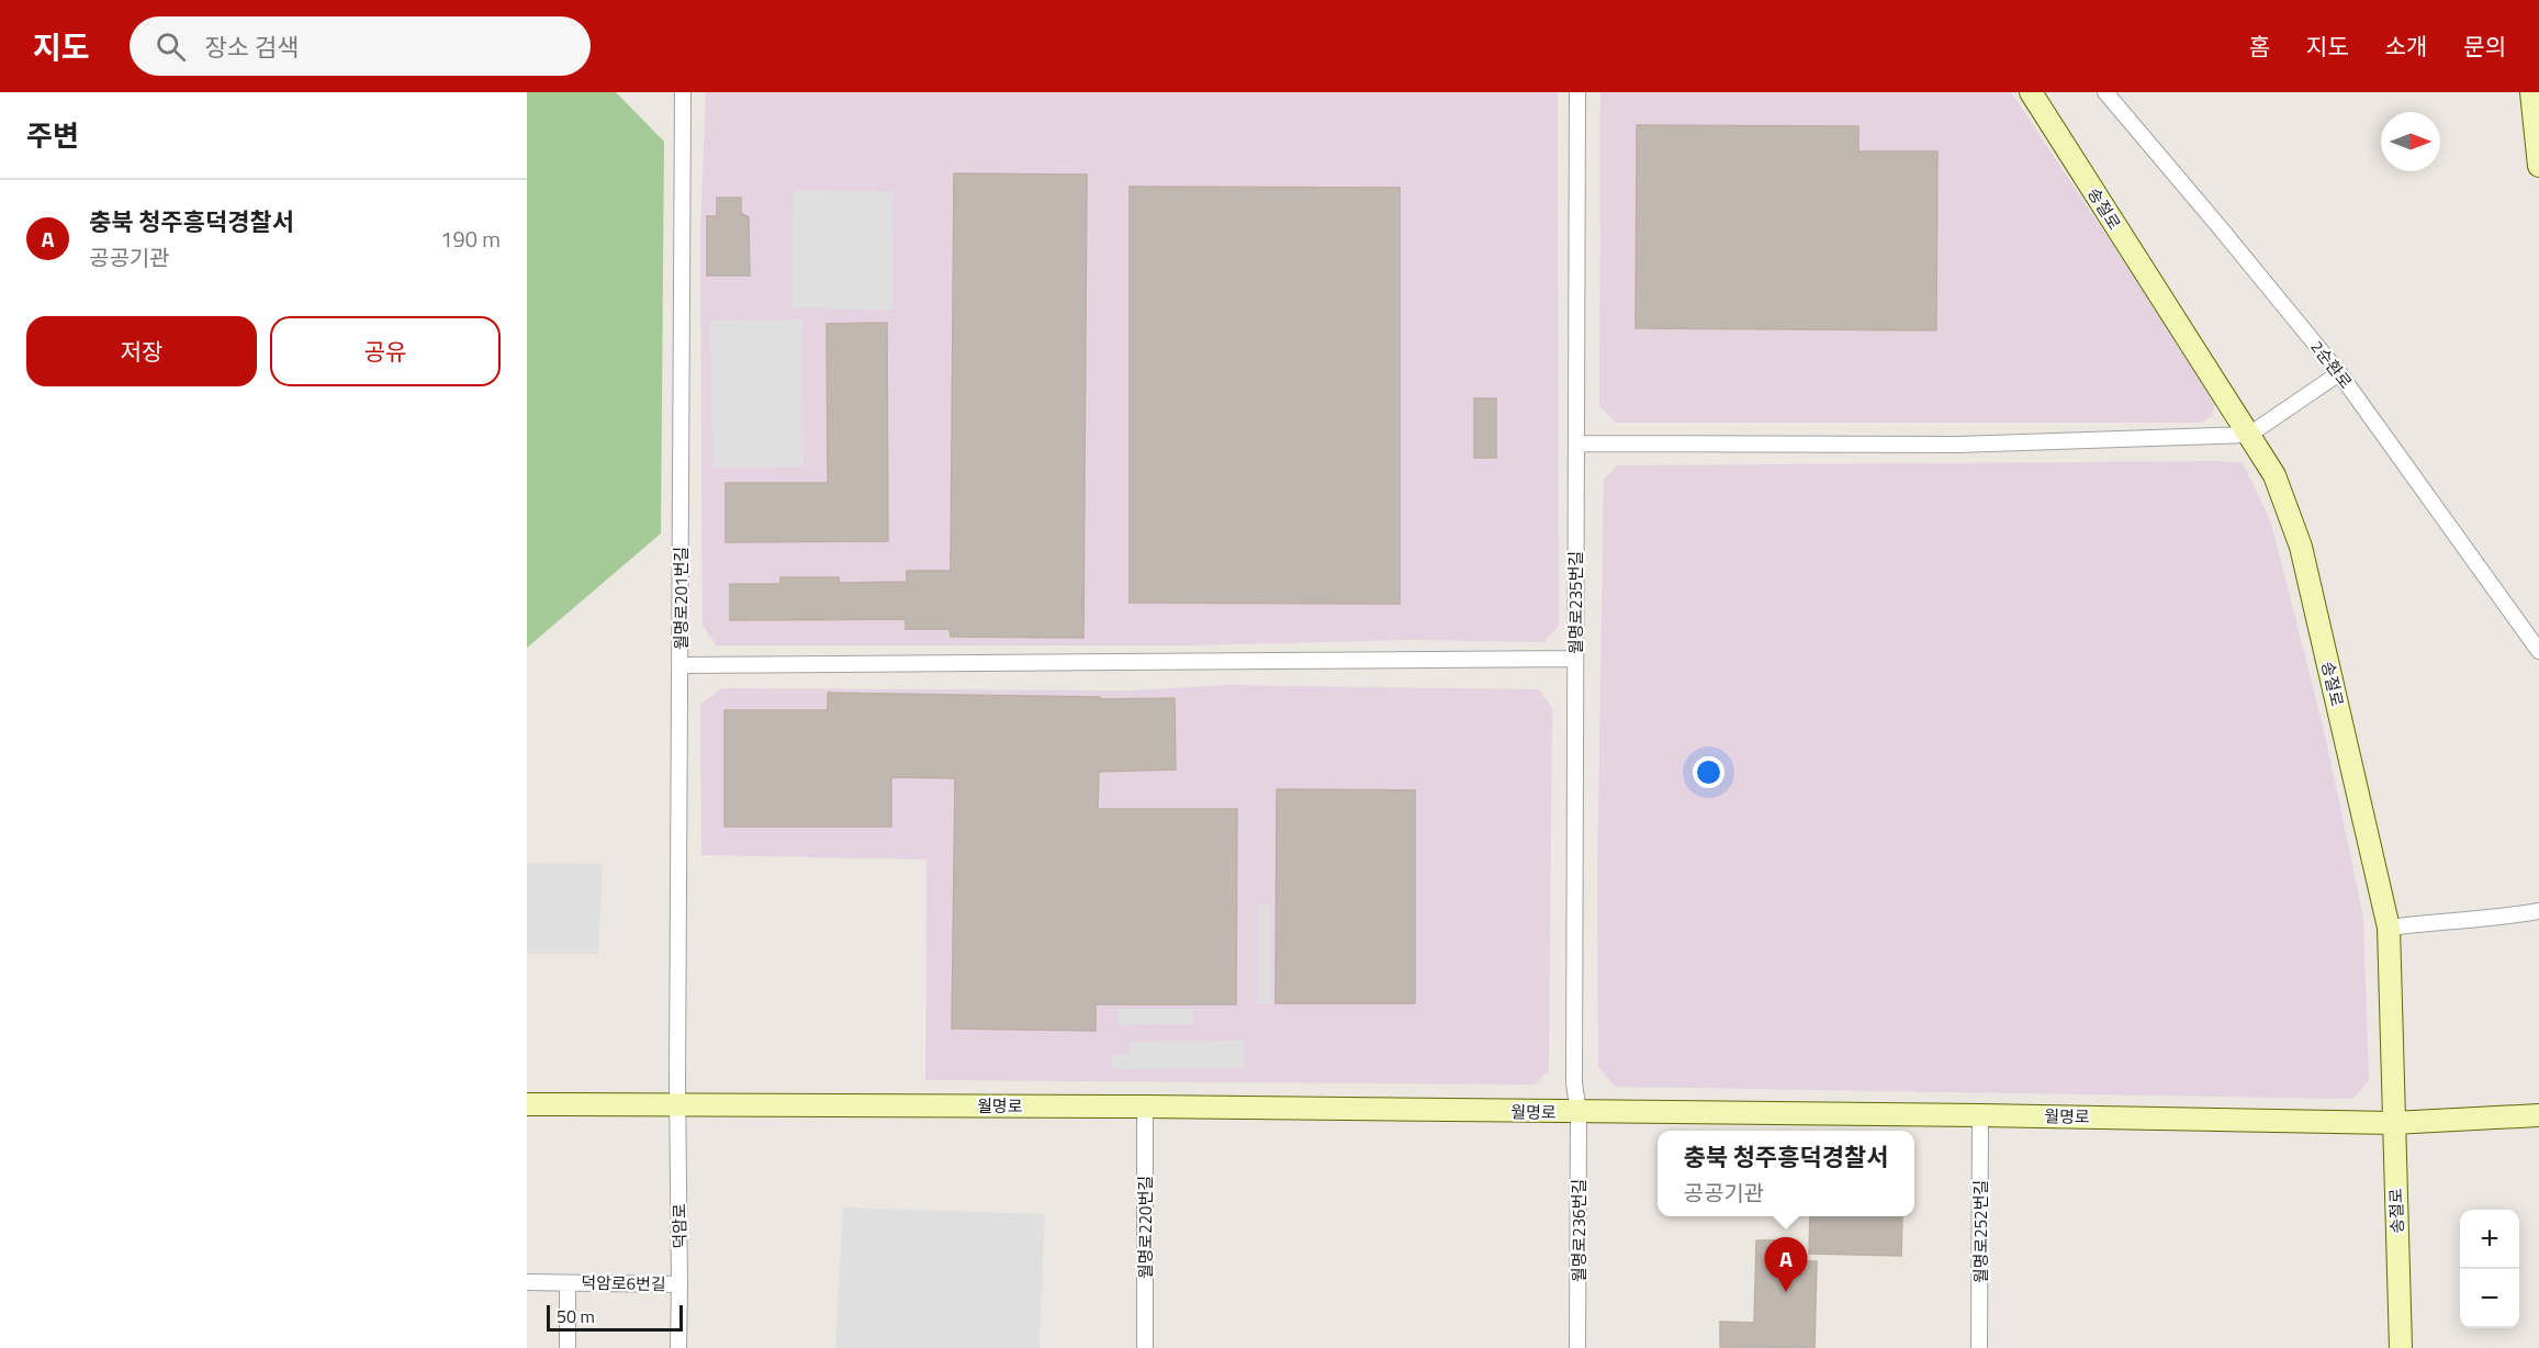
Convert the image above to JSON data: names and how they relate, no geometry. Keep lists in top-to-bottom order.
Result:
{
  "streets": {
    "street": [
      "송절로",
      "2순환로",
      "월명로201번길",
      "월명로235번길",
      "월명로",
      "덕암로",
      "월명로220번길",
      "월명로236번길",
      "월명로252번길",
      "덕암로6번길"
    ]
  },
  "crossings": [
    ["송절로", "월명로"],
    ["월명로201번길", "월명로"],
    ["월명로201번길", "덕암로"],
    ["월명로235번길", "월명로"],
    ["월명로235번길", "월명로236번길"],
    ["월명로", "덕암로"],
    ["월명로", "월명로220번길"],
    ["월명로", "월명로236번길"],
    ["월명로", "월명로252번길"],
    ["덕암로", "덕암로6번길"]
  ],
  "scale_bar": "50 m",
  "north": "right",
  "page": {
    "header": "지도",
    "search": "장소 검색",
    "nav": [
      "홈",
      "지도",
      "소개",
      "문의"
    ],
    "heading": "주변",
    "list": [
      {
        "mark": "A",
        "name": "충북 청주흥덕경찰서",
        "note": "공공기관",
        "value": "190 m"
      }
    ],
    "buttons": ["저장", "공유"],
    "popup": ["충북 청주흥덕경찰서", "공공기관"],
    "map_buttons": ["+", "−"],
    "pins": "A",
    "scale": "50 m"
  }
}
